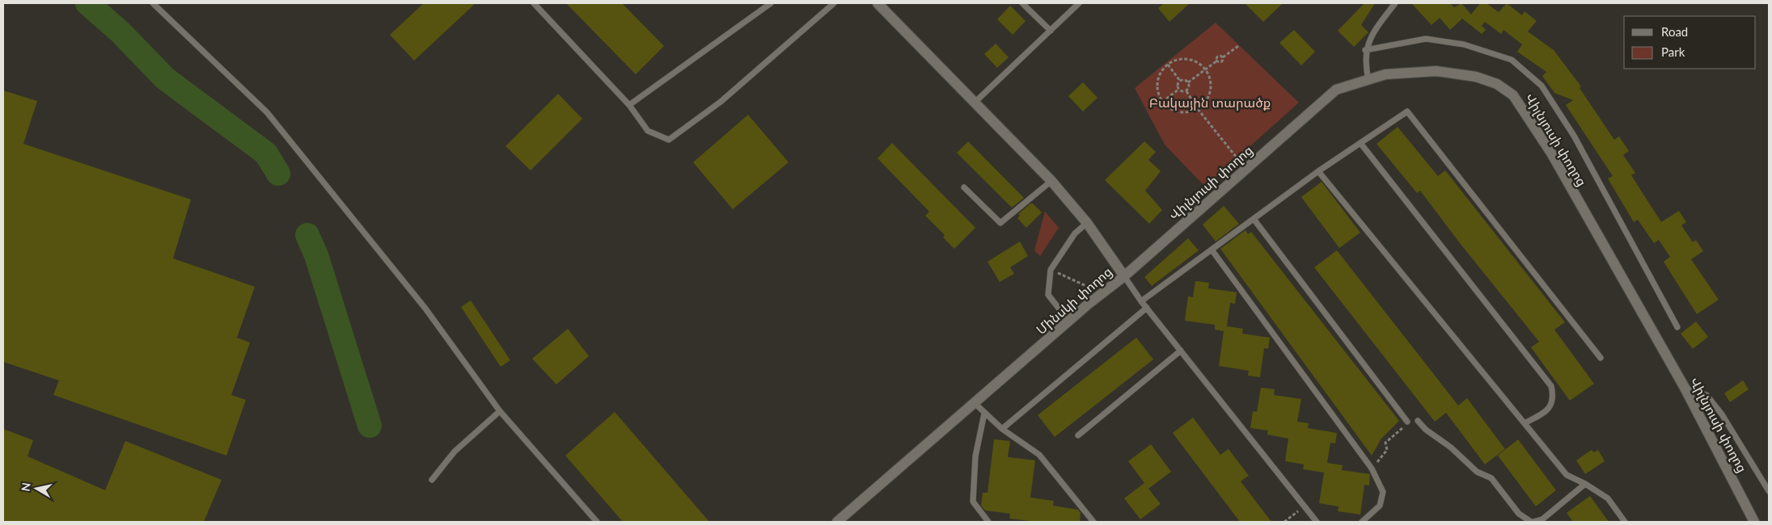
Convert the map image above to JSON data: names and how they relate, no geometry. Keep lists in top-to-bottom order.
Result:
{
  "streets": {
    "street": ["Վիլնյուսի փողոց", "Մինսկի փողոց"]
  },
  "crossings": [
    ["Վիլնյուսի փողոց", "Մինսկի փողոց"]
  ],
  "parks": ["Բակային տարածք"],
  "legend": ["Road", "Park"],
  "north": "left"
}
